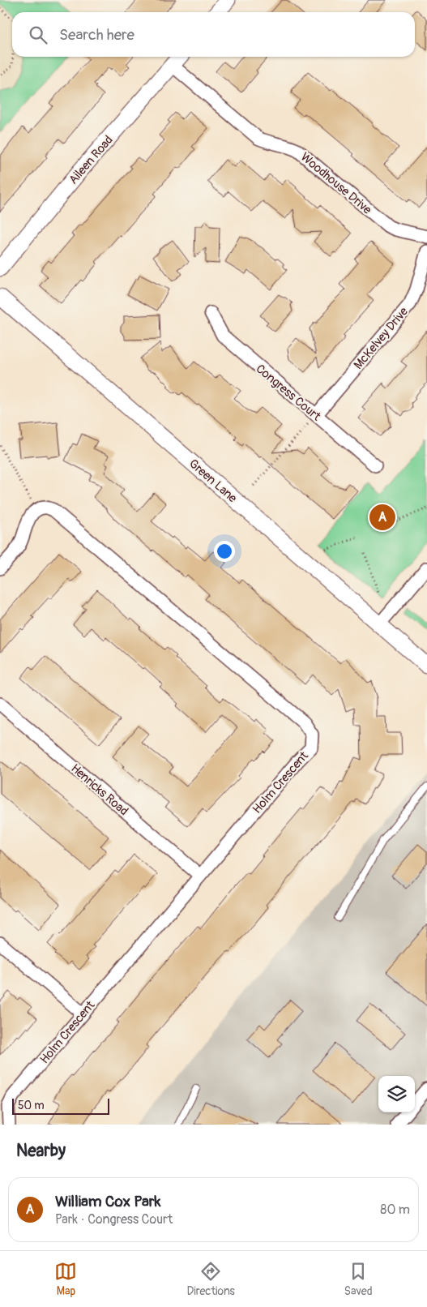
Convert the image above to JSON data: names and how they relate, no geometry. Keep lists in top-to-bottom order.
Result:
{
  "streets": {
    "street": [
      "Aileen Road",
      "Woodhouse Drive",
      "McKelvey Drive",
      "Congress Court",
      "Green Lane",
      "Holm Crescent",
      "Henricks Road"
    ]
  },
  "crossings": [
    ["Aileen Road", "Woodhouse Drive"],
    ["McKelvey Drive", "Congress Court"],
    ["Holm Crescent", "Henricks Road"]
  ],
  "scale_bar": "50 m",
  "page": {
    "search": "Search here",
    "pins": "A",
    "scale": "50 m",
    "heading": "Nearby",
    "list": [
      {
        "mark": "A",
        "name": "William Cox Park",
        "note": "Park · Congress Court",
        "value": "80 m"
      }
    ],
    "nav": ["Map", "Directions", "Saved"]
  }
}
